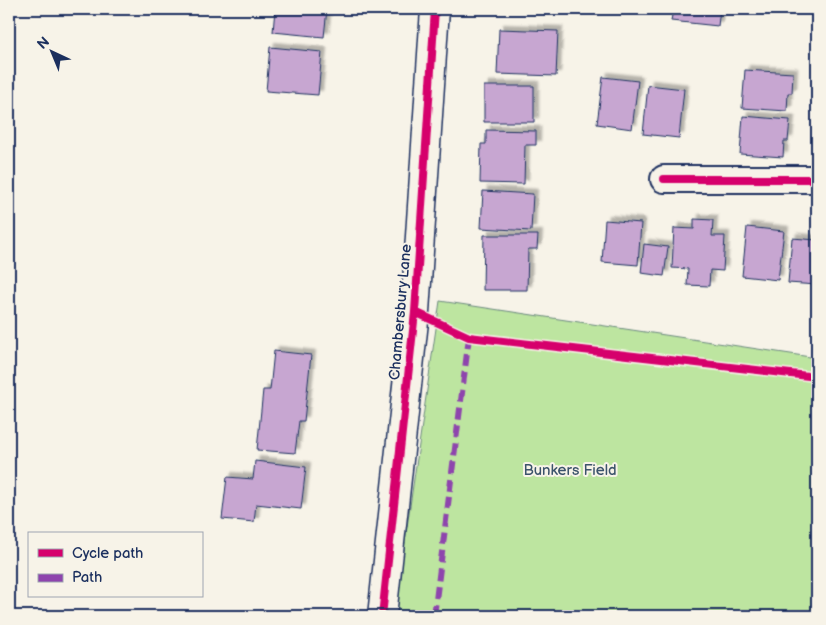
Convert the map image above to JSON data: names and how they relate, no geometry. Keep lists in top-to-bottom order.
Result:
{
  "streets": {
    "street": ["Chambersbury Lane"]
  },
  "parks": ["Bunkers Field"],
  "legend": ["Cycle path", "Path"],
  "north": "top left"
}
